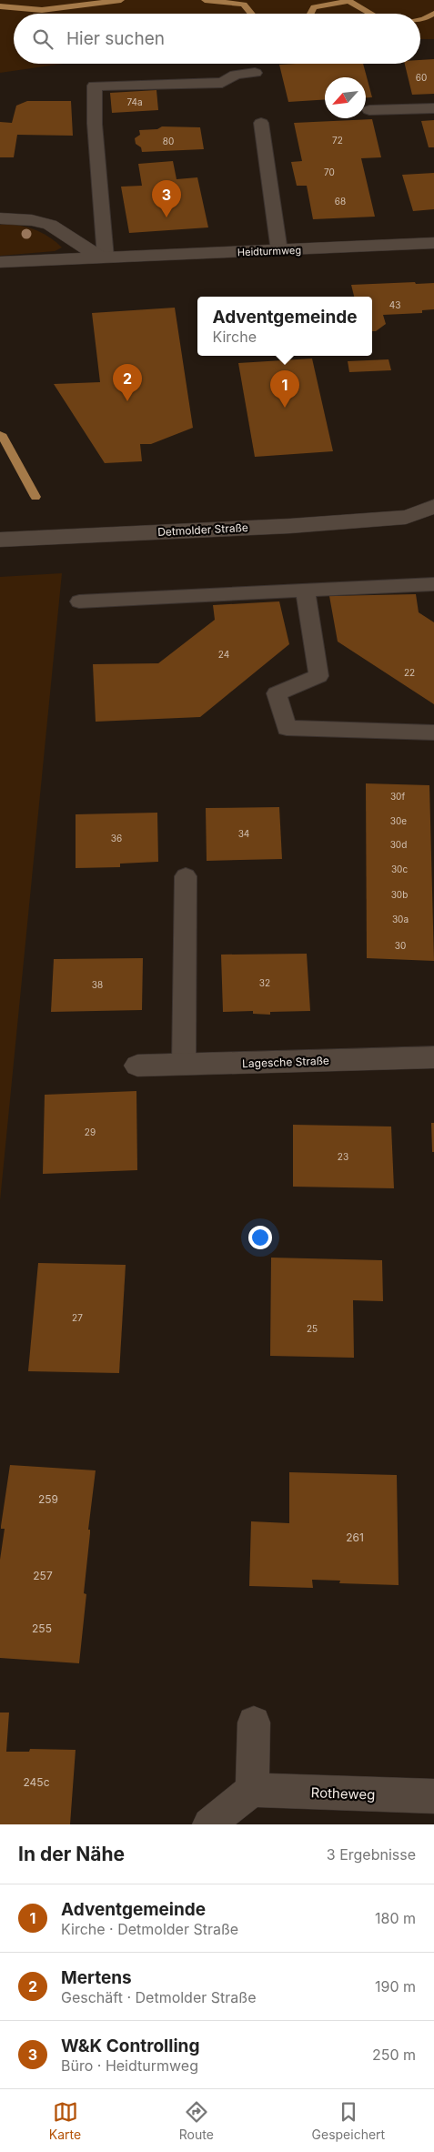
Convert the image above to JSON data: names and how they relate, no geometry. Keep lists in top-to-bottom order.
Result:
{
  "streets": {
    "street": [
      "Heidturmweg",
      "Detmolder Straße",
      "Lagesche Straße",
      "Rotheweg"
    ]
  },
  "house_numbers": [
    "60",
    "74a",
    "72",
    "80",
    "70",
    "68",
    "43",
    "24",
    "22",
    "30f",
    "30e",
    "34",
    "36",
    "30d",
    "30c",
    "30b",
    "30a",
    "30",
    "32",
    "38",
    "29",
    "23",
    "27",
    "25",
    "259",
    "261",
    "257",
    "255",
    "245c"
  ],
  "north": "bottom left",
  "page": {
    "search": "Hier suchen",
    "pins": ["3", "2", "1"],
    "popup": ["Adventgemeinde", "Kirche"],
    "heading": ["In der Nähe", "3 Ergebnisse"],
    "list": [
      {
        "mark": "1",
        "name": "Adventgemeinde",
        "note": "Kirche · Detmolder Straße",
        "value": "180 m"
      },
      {
        "mark": "2",
        "name": "Mertens",
        "note": "Geschäft · Detmolder Straße",
        "value": "190 m"
      },
      {
        "mark": "3",
        "name": "W&K Controlling",
        "note": "Büro · Heidturmweg",
        "value": "250 m"
      }
    ],
    "nav": ["Karte", "Route", "Gespeichert"]
  }
}
